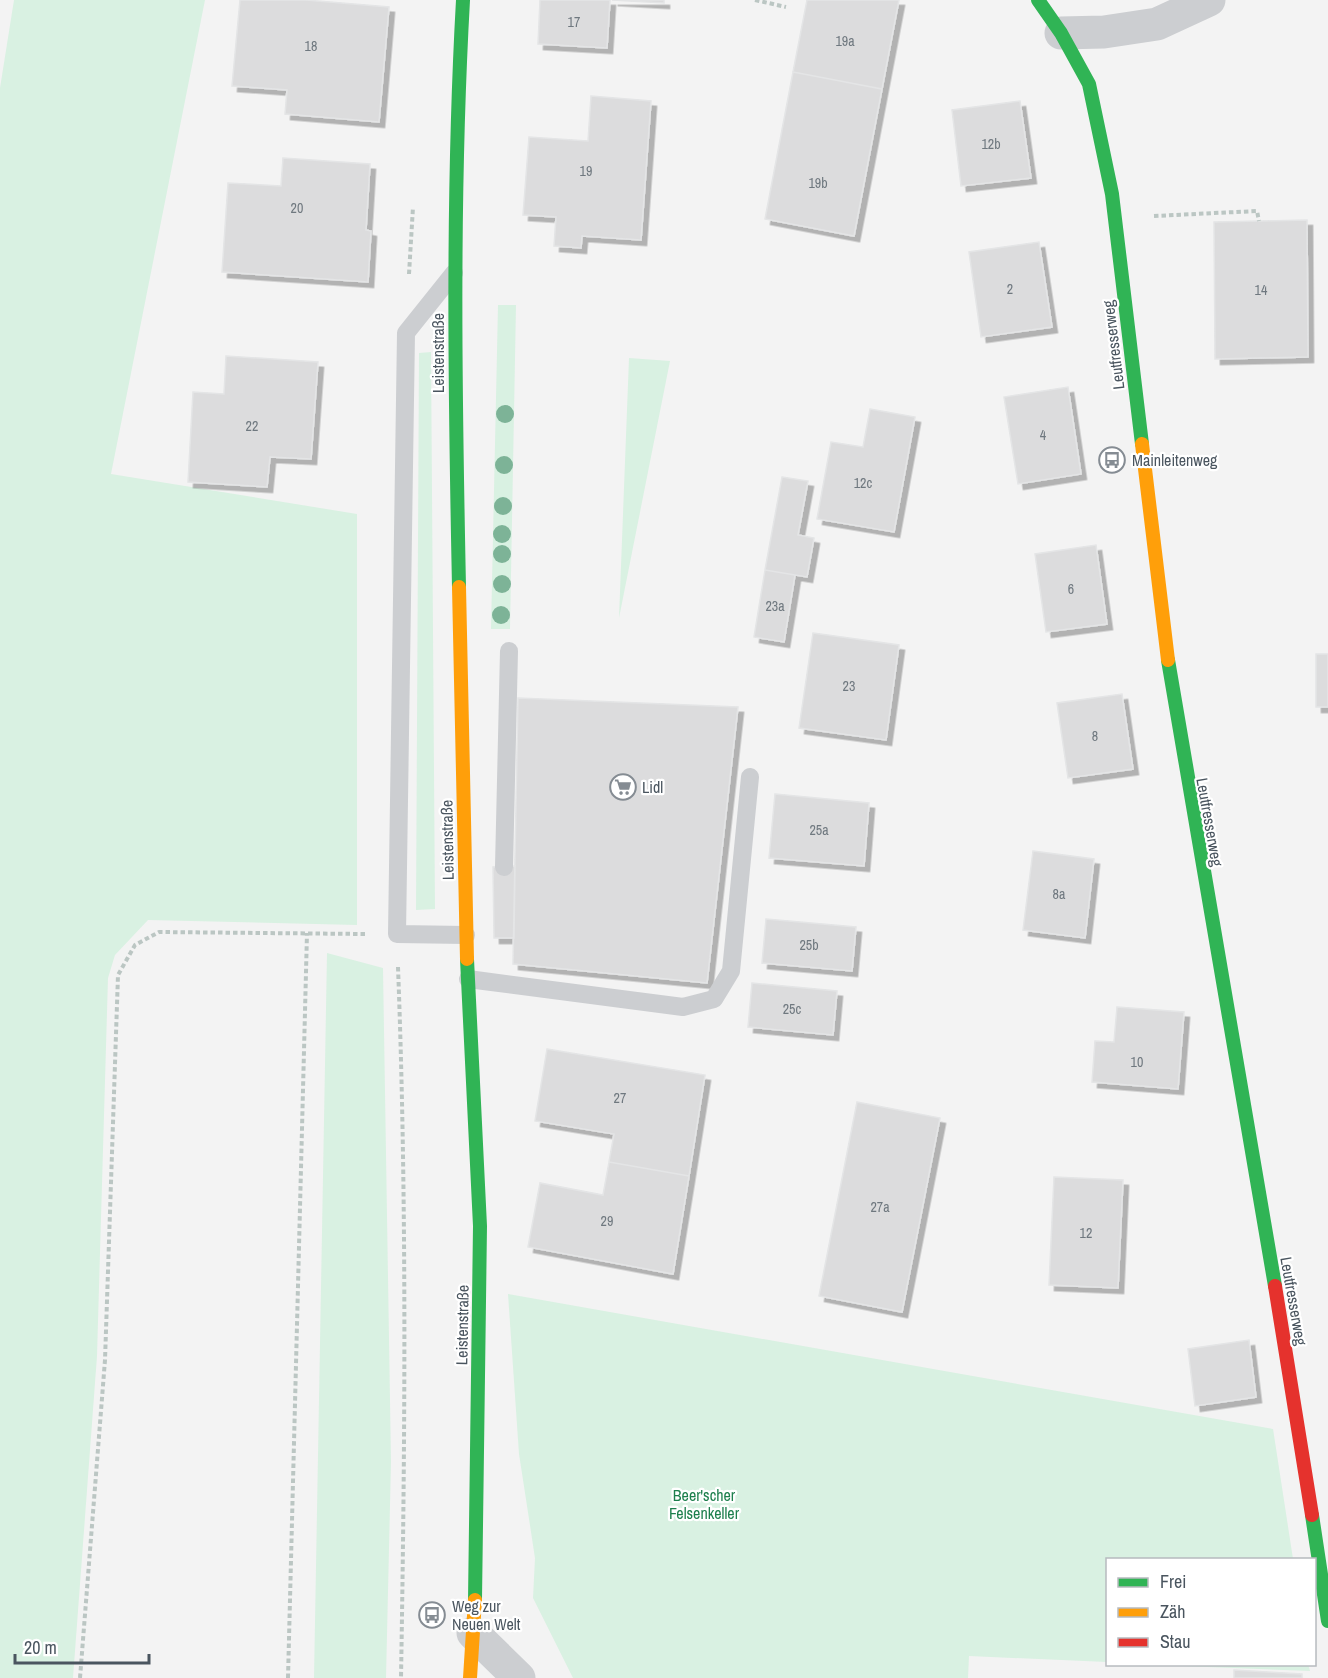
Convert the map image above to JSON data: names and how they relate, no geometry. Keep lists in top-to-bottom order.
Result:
{
  "streets": {
    "main road": ["Leutfresserweg", "Leistenstraße"]
  },
  "parks": ["Beer'scher Felsenkeller"],
  "places": {
    "bus stop": ["Mainleitenweg", "Weg zur Neuen Welt"],
    "supermarket": ["Lidl"]
  },
  "house_numbers": [
    "17",
    "19a",
    "18",
    "12b",
    "19",
    "19b",
    "20",
    "2",
    "14",
    "22",
    "4",
    "12c",
    "6",
    "23a",
    "23",
    "8",
    "25a",
    "8a",
    "25b",
    "25c",
    "10",
    "27",
    "27a",
    "29",
    "12"
  ],
  "legend": ["Frei", "Zäh", "Stau"],
  "scale_bar": "20 m"
}
